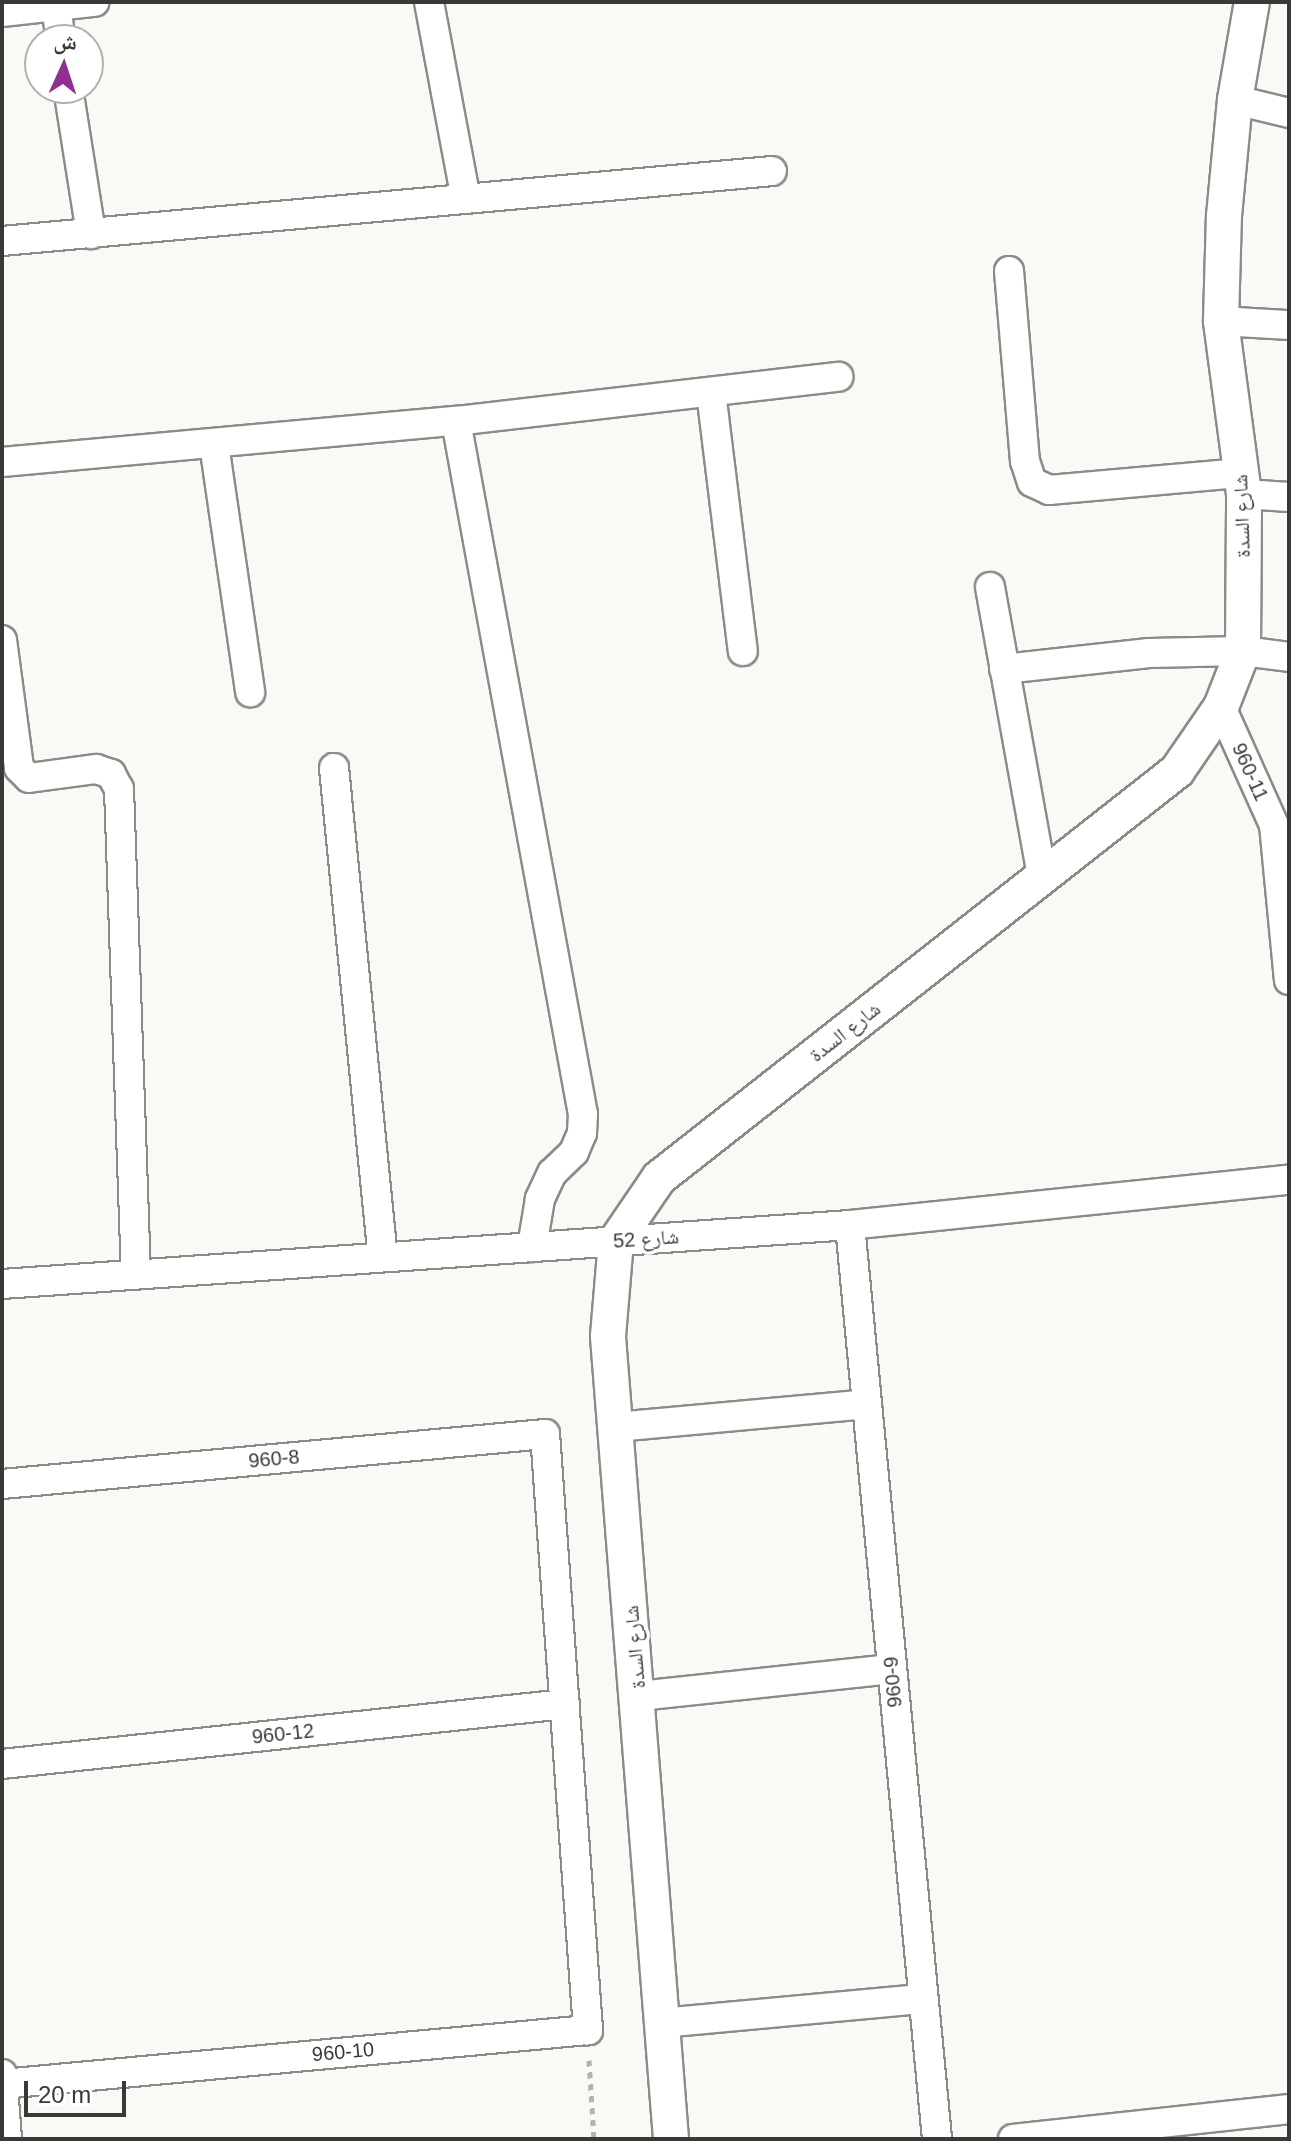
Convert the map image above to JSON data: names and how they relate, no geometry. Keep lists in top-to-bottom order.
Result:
{
  "streets": {
    "street": [
      "شارع السدة",
      "960-11",
      "شارع 52",
      "960-8",
      "960-9",
      "960-12",
      "960-10"
    ]
  },
  "crossings": [
    ["شارع السدة", "960-11"],
    ["شارع السدة", "شارع 52"],
    ["شارع 52", "960-9"],
    ["960-8", "960-12"]
  ],
  "scale_bar": "20 m",
  "north": "top"
}
